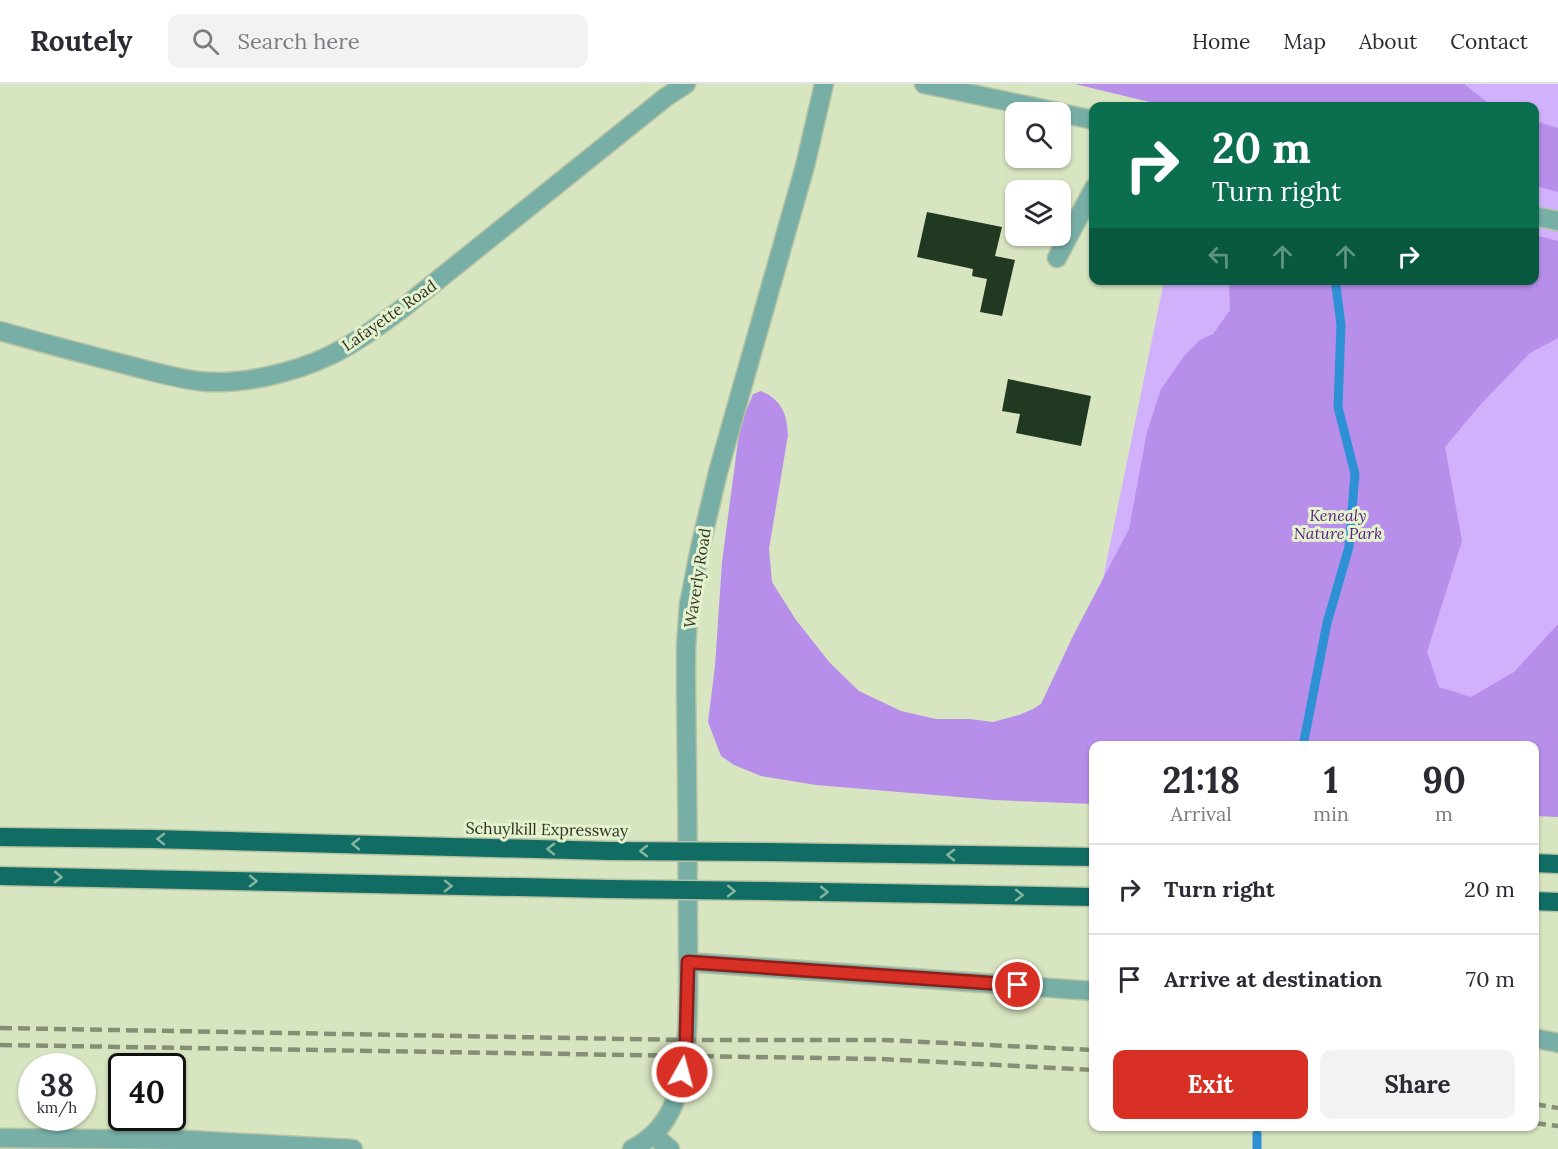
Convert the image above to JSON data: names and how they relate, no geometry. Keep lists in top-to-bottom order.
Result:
{
  "streets": {
    "highway": ["Schuylkill Expressway"],
    "street": ["Lafayette Road", "Waverly Road"]
  },
  "parks": ["Kenealy Nature Park"],
  "page": {
    "header": "Routely",
    "search": "Search here",
    "nav": [
      "Home",
      "Map",
      "About",
      "Contact"
    ],
    "turn": ["20 m", "Turn right"],
    "eta": [
      "21:18",
      "Arrival",
      "1",
      "min",
      "90",
      "m"
    ],
    "list": [
      {
        "name": "Turn right",
        "value": "20 m"
      },
      {
        "name": "Arrive at destination",
        "value": "70 m"
      }
    ],
    "buttons": ["Exit", "Share"],
    "speed": "38 km/h",
    "limit": "40"
  }
}
